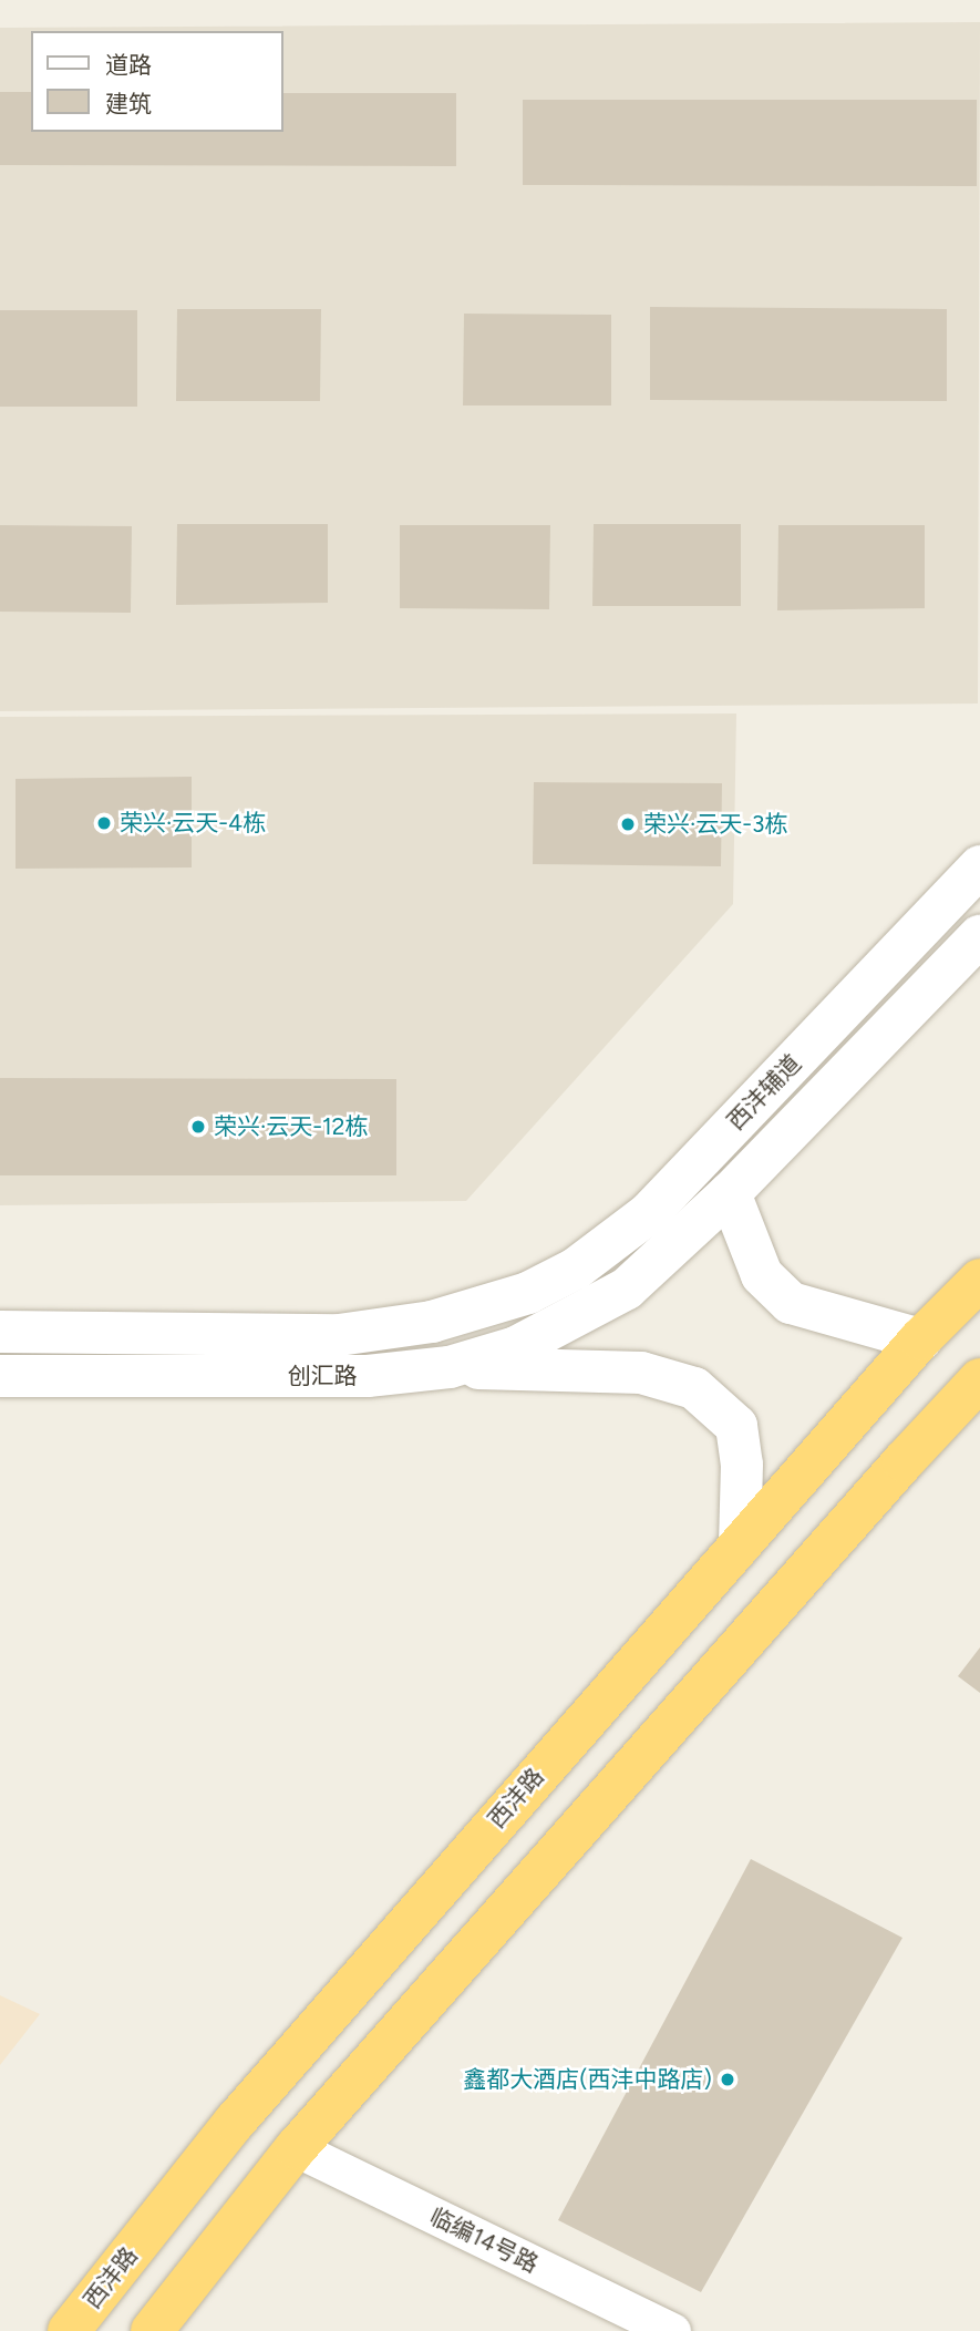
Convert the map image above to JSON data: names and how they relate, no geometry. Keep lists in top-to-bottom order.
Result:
{
  "streets": {
    "highway": ["西沣路"],
    "street": ["西沣辅道", "创汇路", "临编14号路"]
  },
  "crossings": [
    ["西沣辅道", "创汇路"]
  ],
  "places": [
    "荣兴·云天-4栋",
    "荣兴·云天-3栋",
    "荣兴·云天-12栋",
    "鑫都大酒店(西沣中路店)"
  ],
  "legend": ["道路", "建筑"]
}
